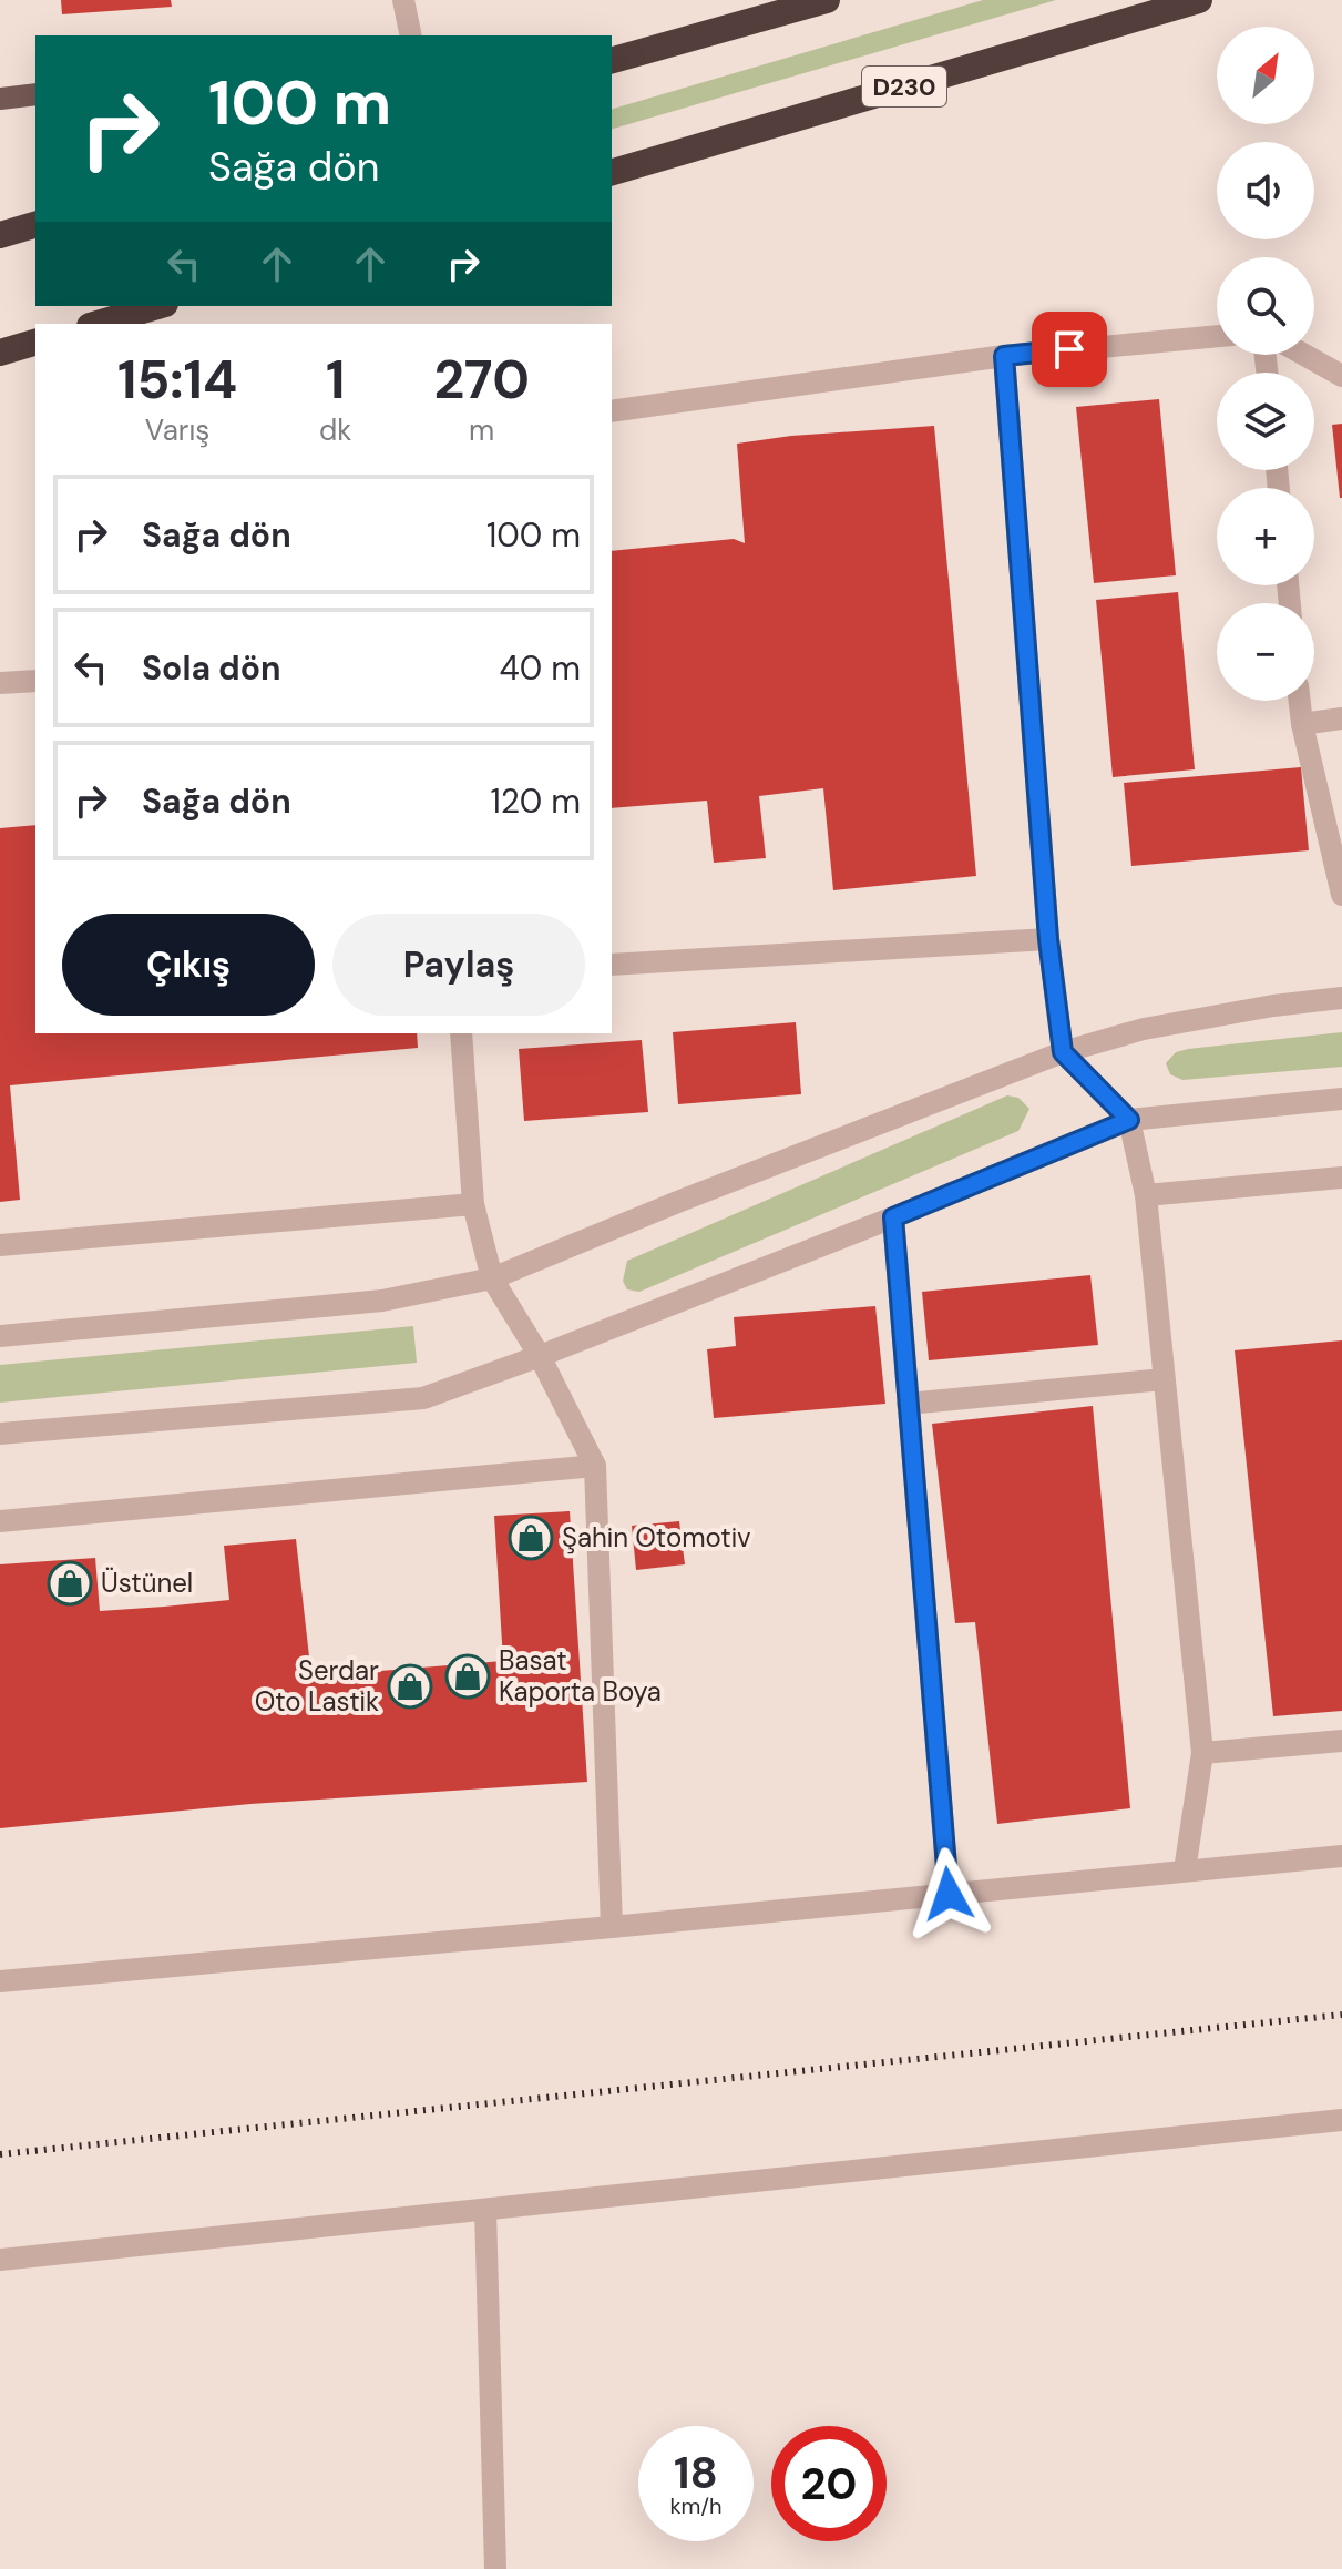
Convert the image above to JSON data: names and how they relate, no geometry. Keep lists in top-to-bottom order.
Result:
{
  "streets": {
    "highway": ["D230"]
  },
  "places": {
    "shop": [
      "Şahin Otomotiv",
      "Üstünel",
      "Basat Kaporta Boya",
      "Serdar Oto Lastik"
    ]
  },
  "north": "top right",
  "page": {
    "map_buttons": ["+", "−"],
    "turn": ["100 m", "Sağa dön"],
    "eta": [
      "15:14",
      "Varış",
      "1",
      "dk",
      "270",
      "m"
    ],
    "list": [
      {
        "name": "Sağa dön",
        "value": "100 m"
      },
      {
        "name": "Sola dön",
        "value": "40 m"
      },
      {
        "name": "Sağa dön",
        "value": "120 m"
      }
    ],
    "buttons": ["Çıkış", "Paylaş"],
    "speed": "18 km/h",
    "limit": "20"
  }
}
